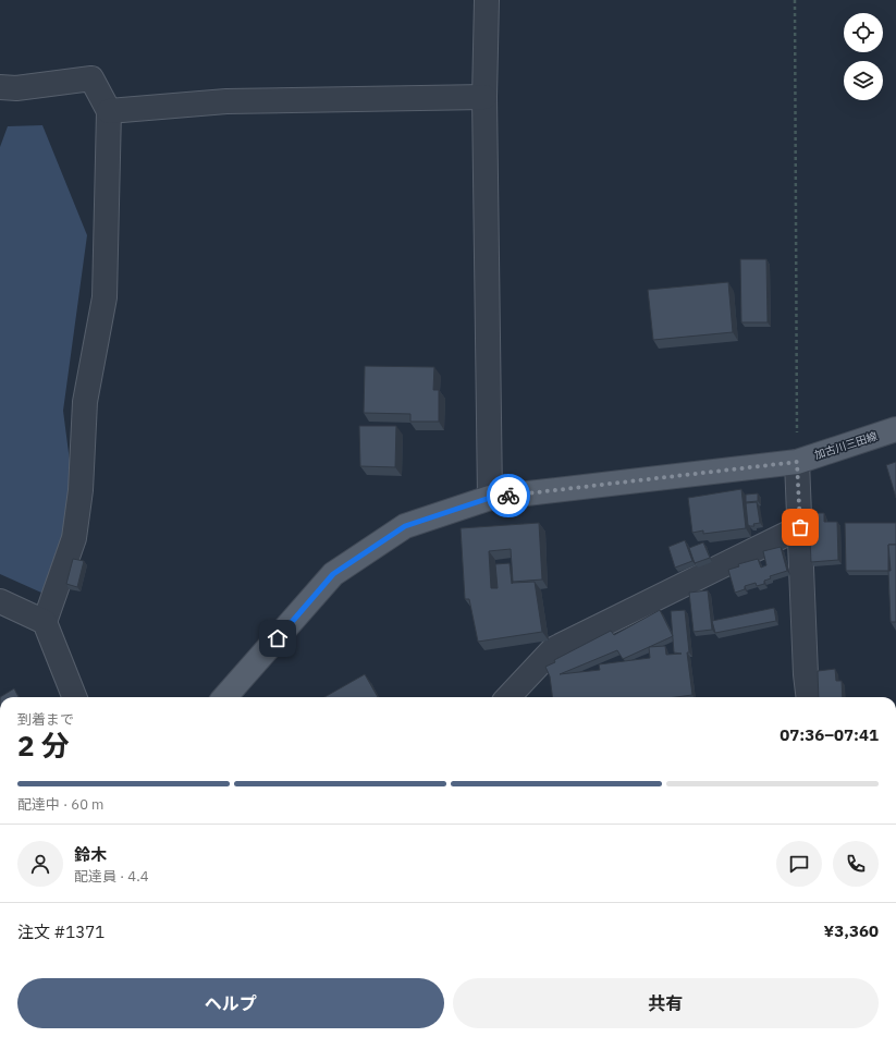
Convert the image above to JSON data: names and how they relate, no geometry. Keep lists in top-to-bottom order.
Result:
{
  "streets": {
    "main road": ["加古川三田線"]
  },
  "page": {
    "heading": ["2 分", "到着まで", "07:36–07:41"],
    "panel": [
      "鈴木",
      "配達員 · 4.4",
      "注文 #1371",
      "¥3,360"
    ],
    "bar": "配達中 · 60 m",
    "buttons": ["ヘルプ", "共有"]
  }
}
